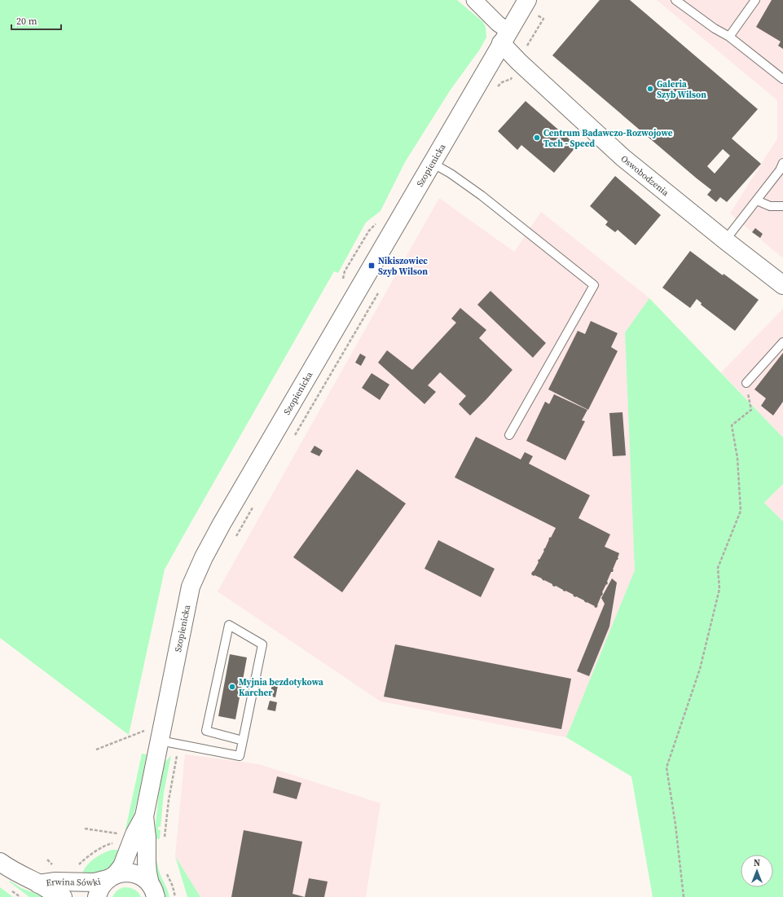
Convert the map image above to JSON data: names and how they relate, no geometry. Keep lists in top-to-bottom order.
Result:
{
  "streets": {
    "street": ["Szopienicka", "Oswobodzenia", "Erwina Sówki"]
  },
  "crossings": [
    ["Szopienicka", "Oswobodzenia"],
    ["Szopienicka", "Erwina Sówki"]
  ],
  "places": {
    "other": ["Galeria Szyb Wilson", "Centrum Badawczo-Rozwojowe Tech - Speed", "Myjnia bezdotykowa Karcher"],
    "transit": ["Nikiszowiec Szyb Wilson"]
  },
  "scale_bar": "20 m",
  "north": "top"
}
